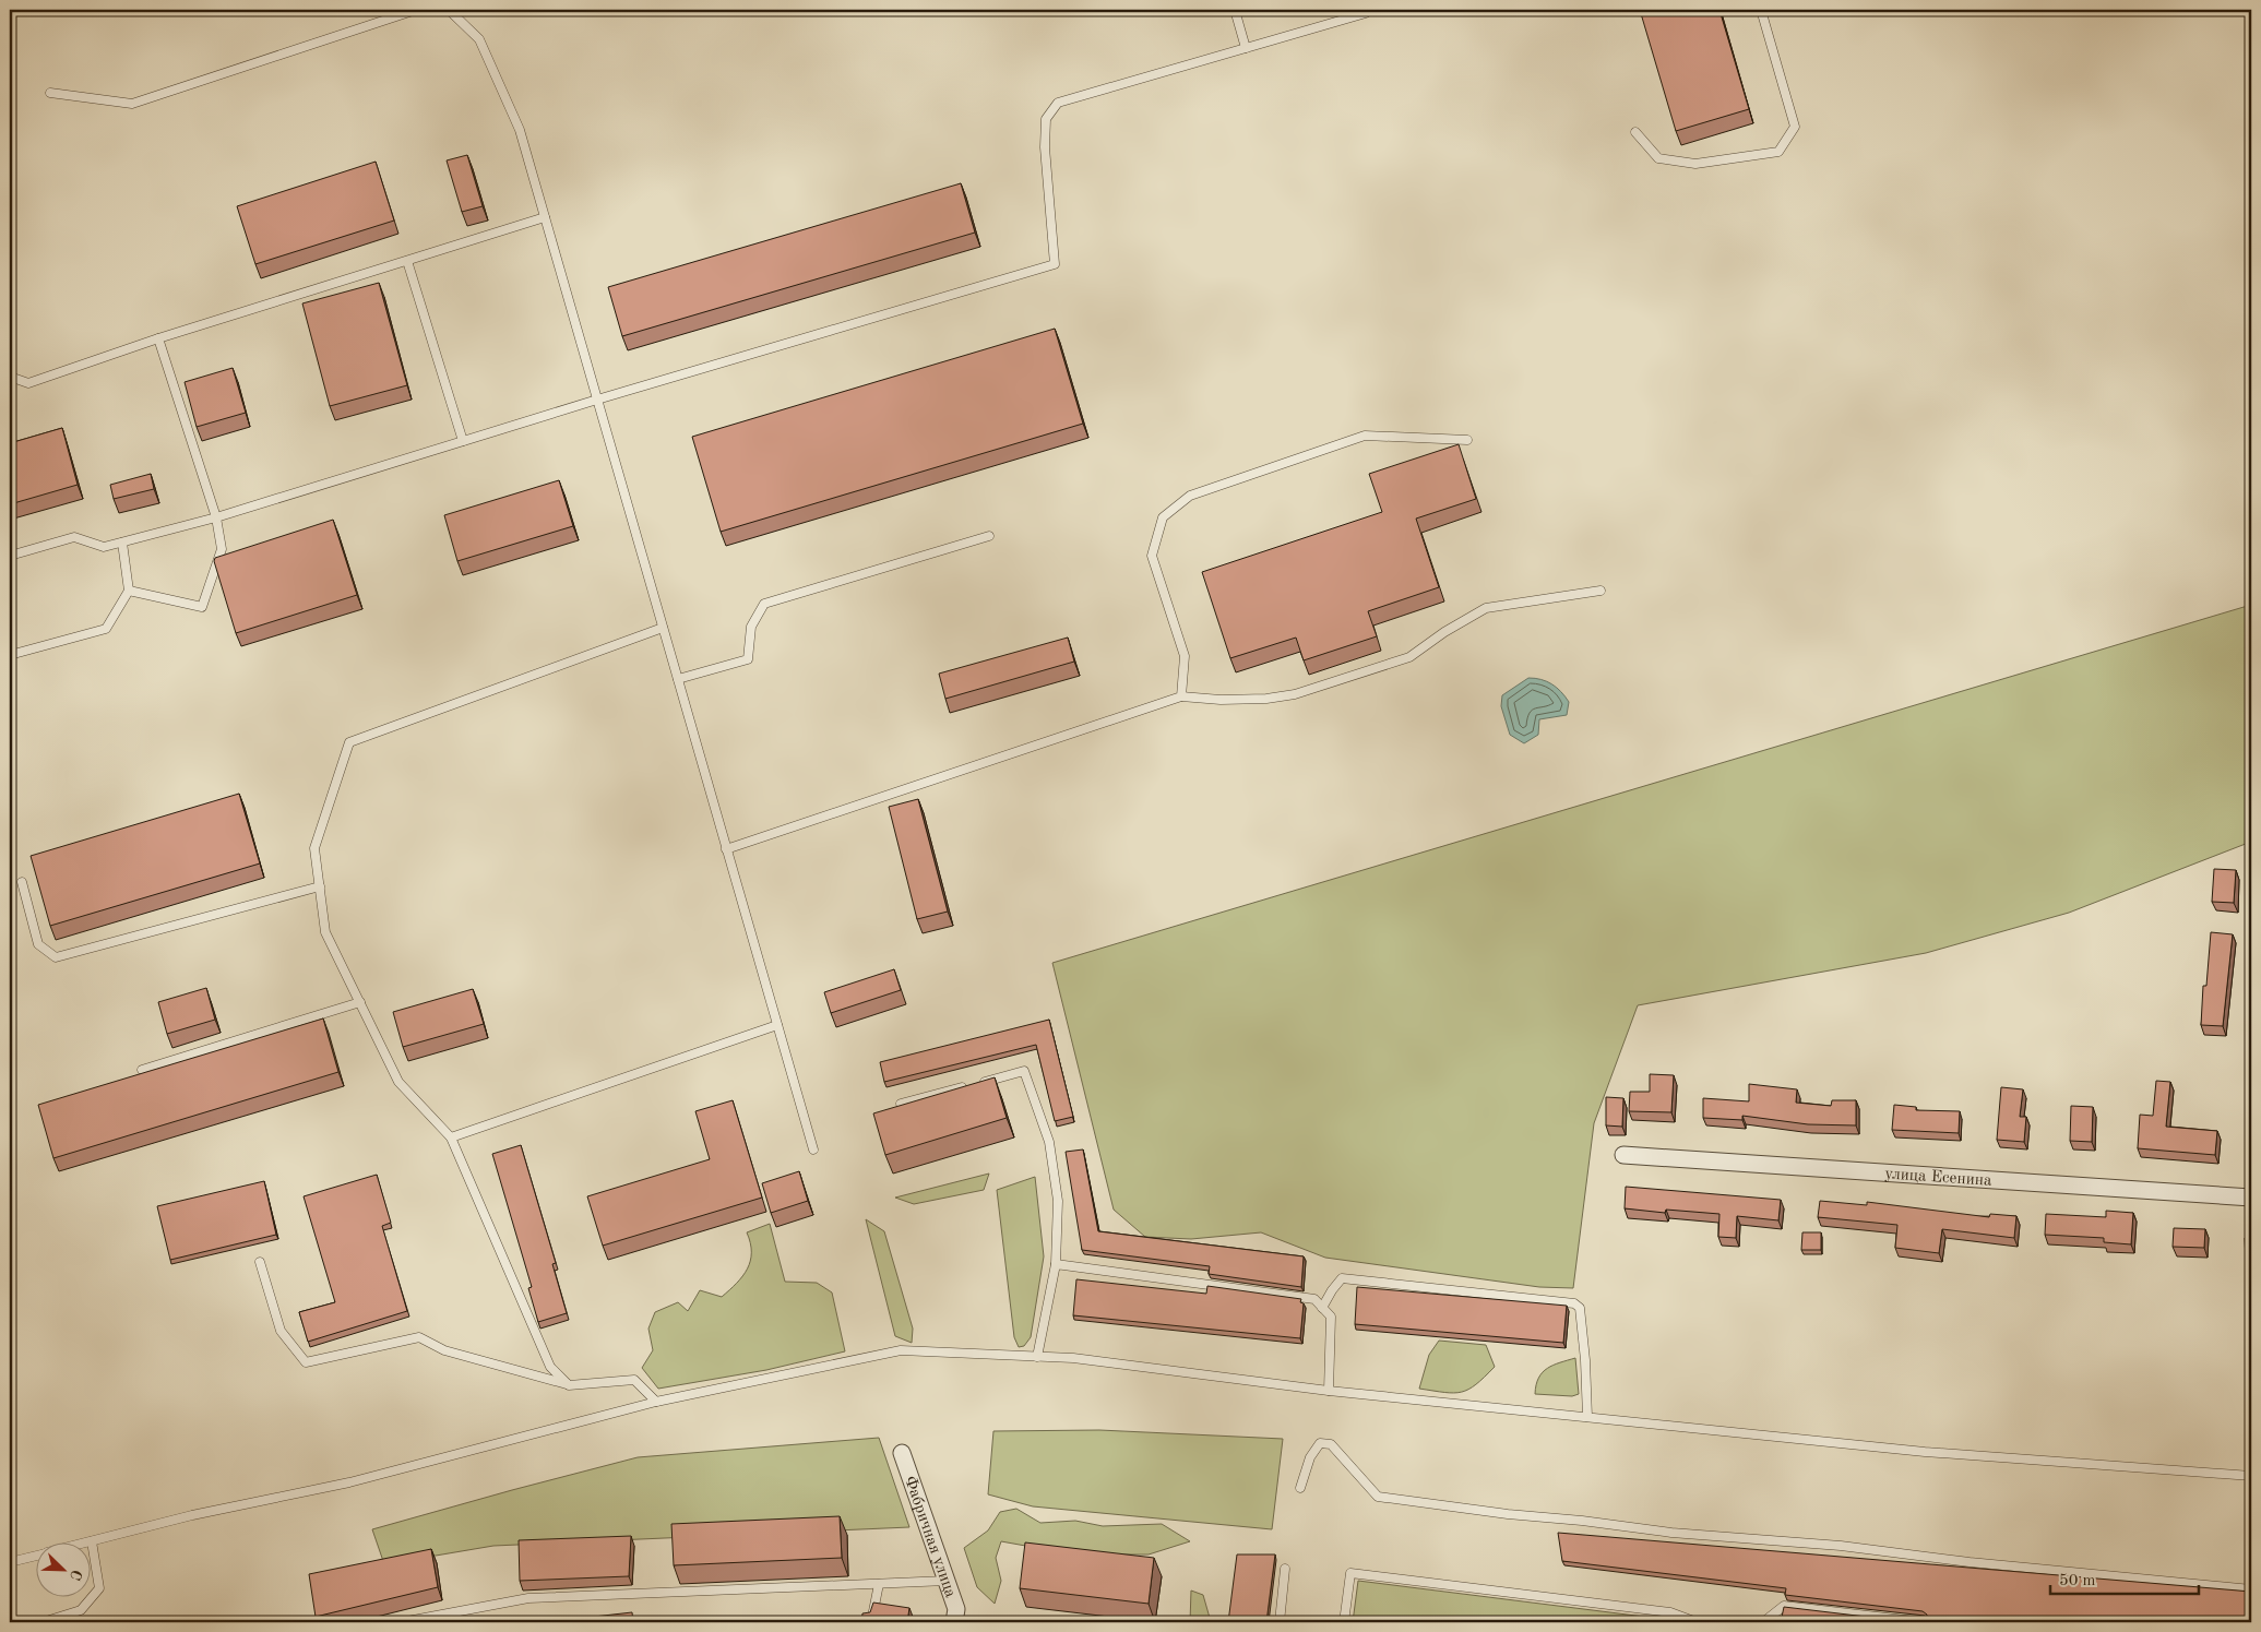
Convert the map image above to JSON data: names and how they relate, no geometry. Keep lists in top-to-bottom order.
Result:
{
  "streets": {
    "street": ["улица Есенина", "Фабричная улица"]
  },
  "scale_bar": "50 m",
  "north": "bottom right"
}
